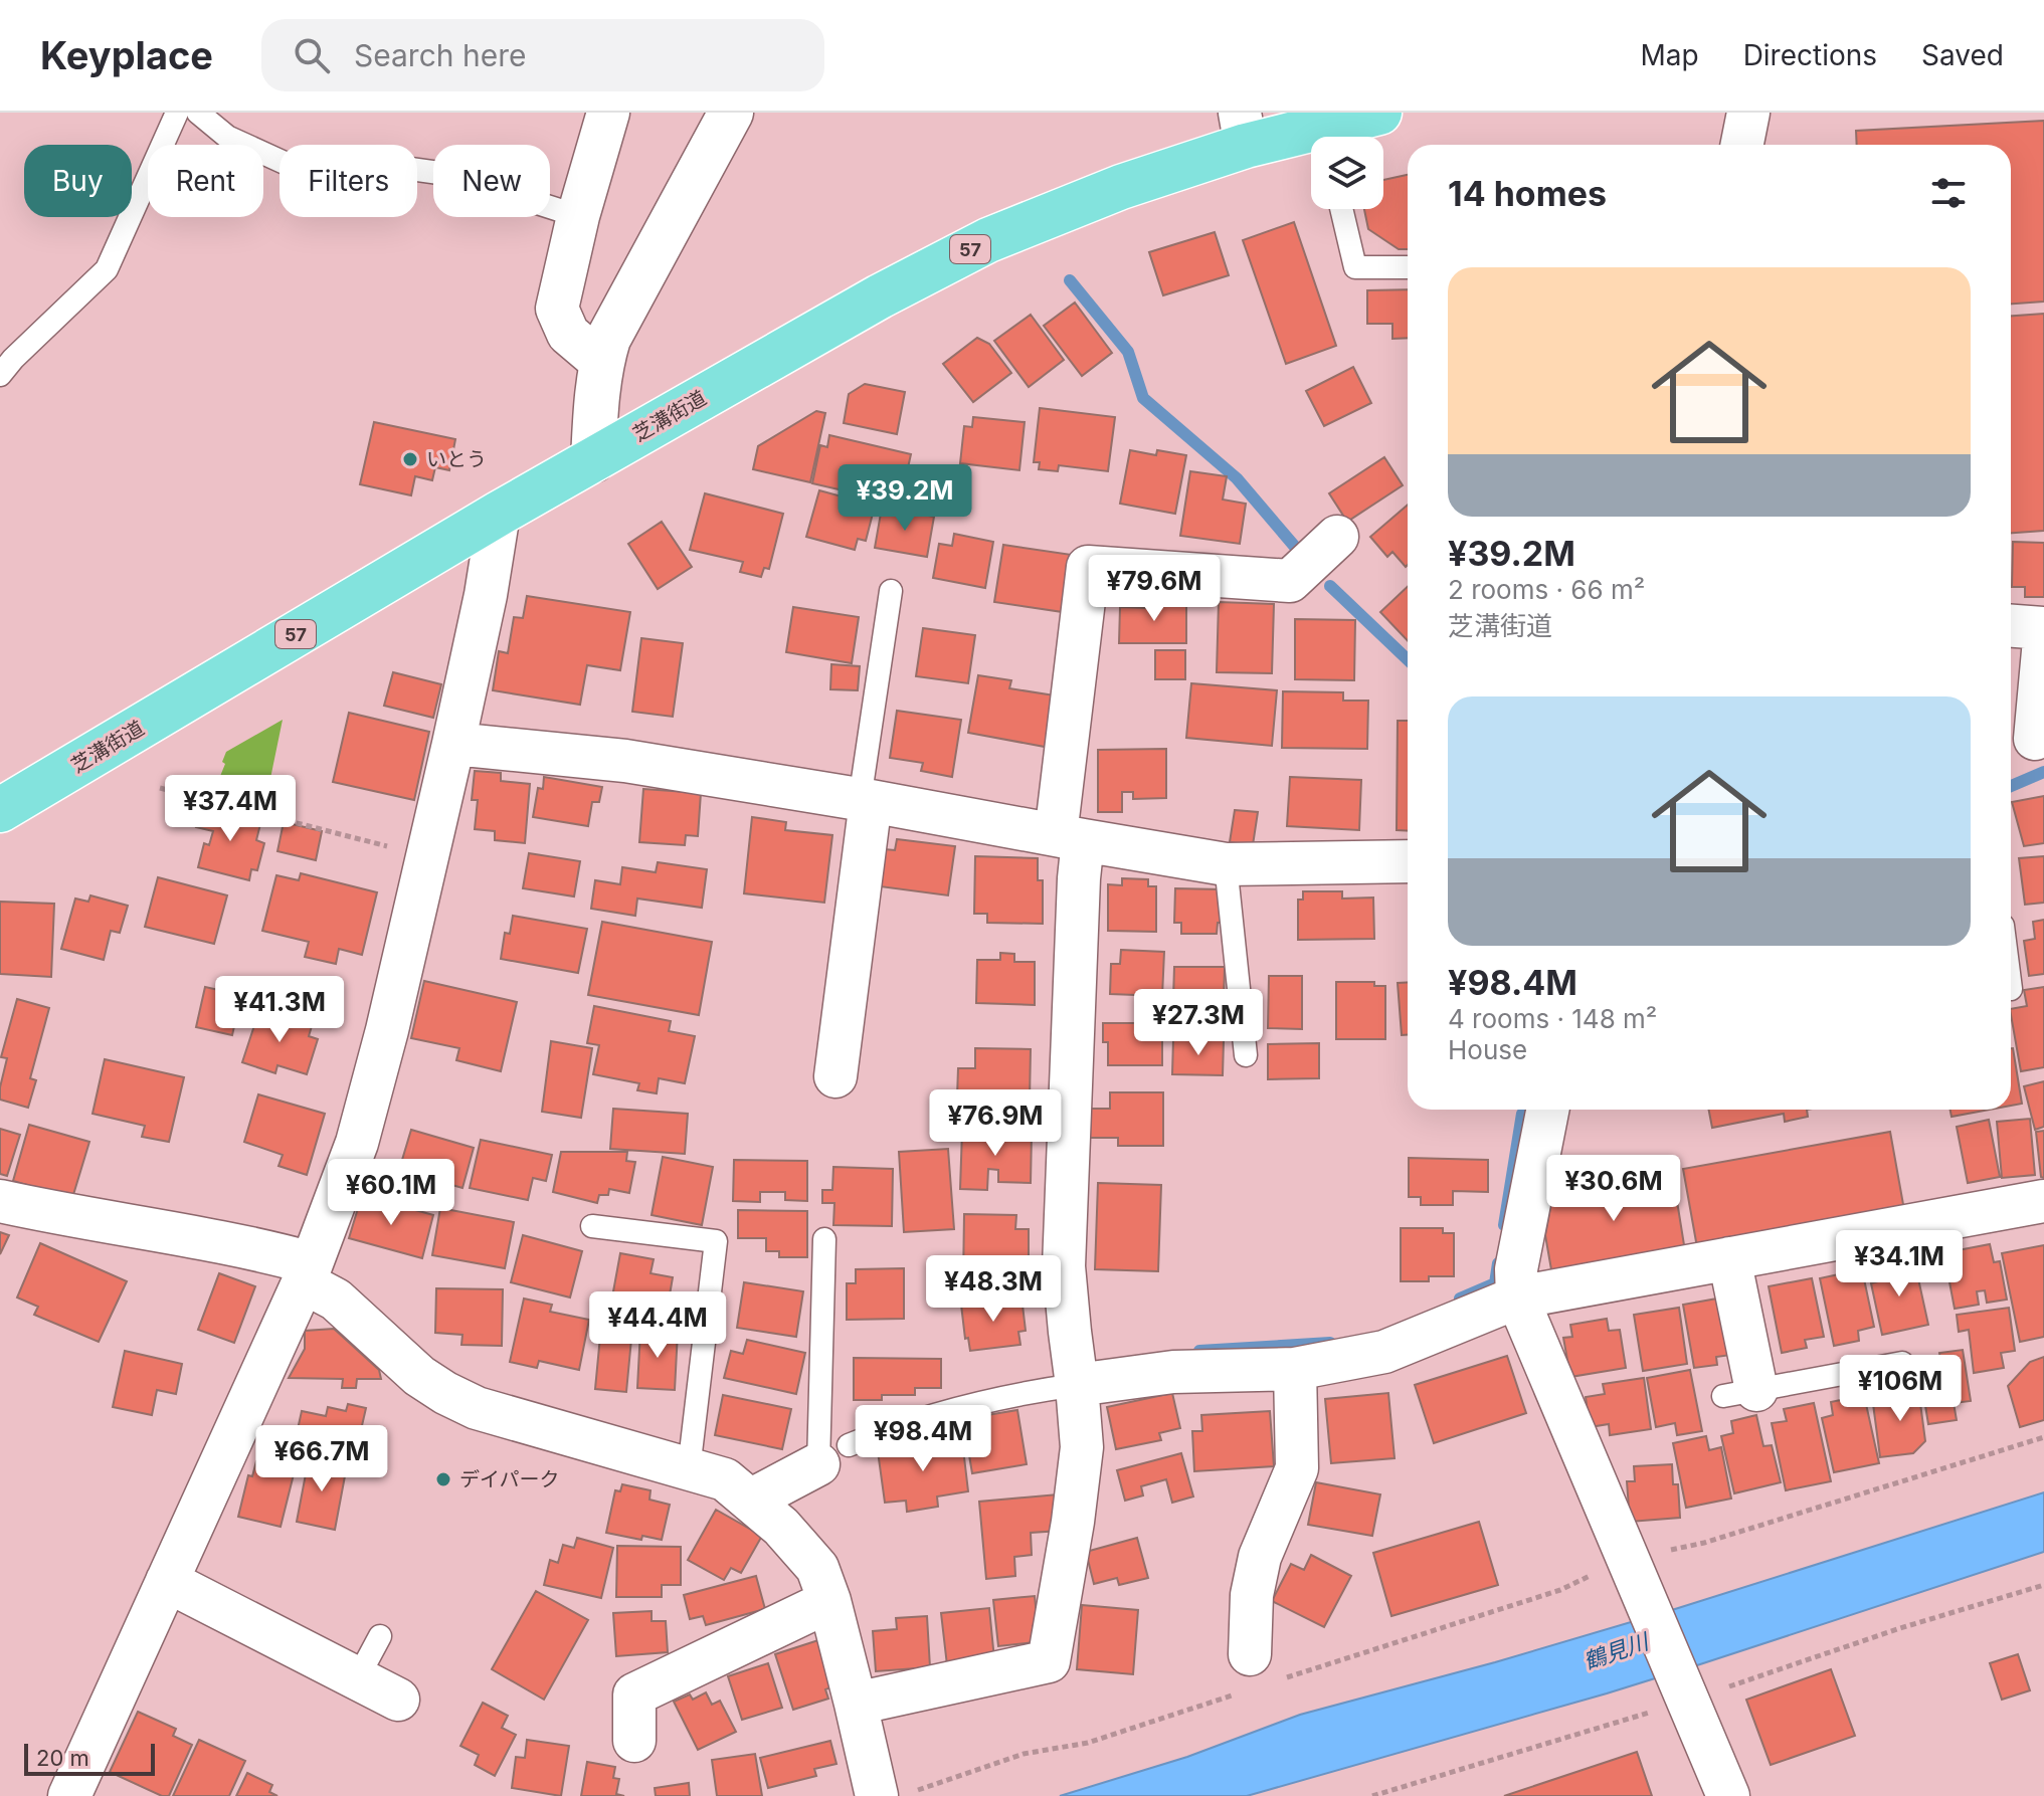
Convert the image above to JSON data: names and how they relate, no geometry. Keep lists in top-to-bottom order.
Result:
{
  "streets": {
    "main road": ["57", "芝溝街道"]
  },
  "water": ["鶴見川"],
  "places": ["いとう", "デイパーク"],
  "scale_bar": "20 m",
  "page": {
    "header": "Keyplace",
    "search": "Search here",
    "nav": ["Map", "Directions", "Saved"],
    "chip": [
      "Buy",
      "Rent",
      "Filters",
      "New"
    ],
    "heading": "14 homes",
    "list": [
      {
        "name": "¥39.2M",
        "note": "2 rooms · 66 m² · 芝溝街道"
      },
      {
        "name": "¥98.4M",
        "note": "4 rooms · 148 m² · House"
      }
    ],
    "price": [
      "¥39.2M",
      "¥79.6M",
      "¥37.4M",
      "¥41.3M",
      "¥27.3M",
      "¥76.9M",
      "¥30.6M",
      "¥60.1M",
      "¥34.1M",
      "¥48.3M",
      "¥44.4M",
      "¥106M",
      "¥98.4M",
      "¥66.7M"
    ],
    "scale": "20 m"
  }
}
